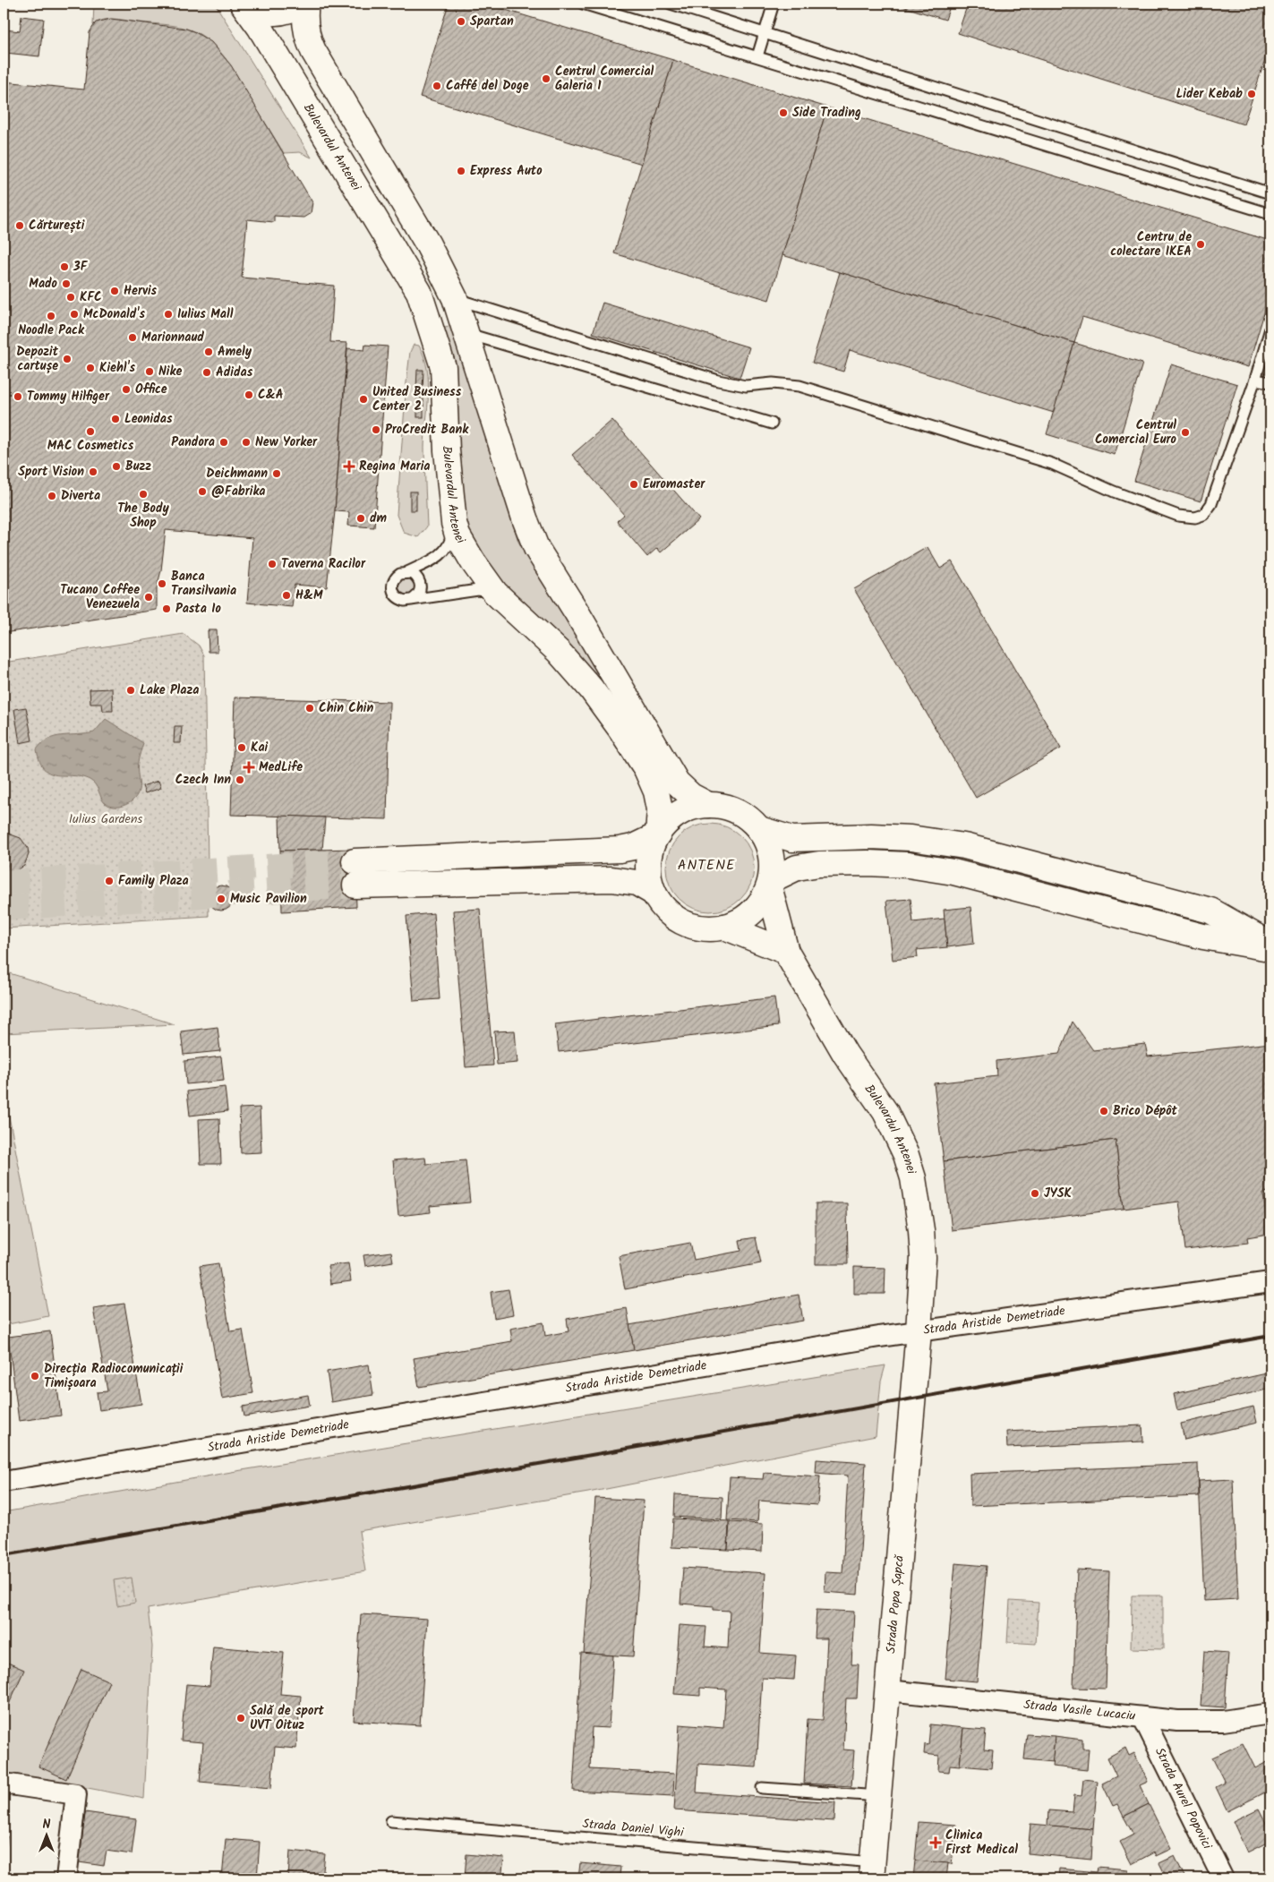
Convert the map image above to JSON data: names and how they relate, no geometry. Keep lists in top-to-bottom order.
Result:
{
  "streets": {
    "main road": ["Bulevardul Antenei", "Strada Popa Șapcă"],
    "street": ["Strada Aristide Demetriade", "Strada Vasile Lucaciu", "Strada Aurel Popovici"],
    "lane": ["Strada Daniel Vighi"]
  },
  "crossings": [
    ["Bulevardul Antenei", "Strada Aristide Demetriade"],
    ["Bulevardul Antenei", "Strada Popa Șapcă"],
    ["Strada Aristide Demetriade", "Strada Popa Șapcă"],
    ["Strada Popa Șapcă", "Strada Vasile Lucaciu"],
    ["Strada Popa Șapcă", "Strada Daniel Vighi"],
    ["Strada Vasile Lucaciu", "Strada Aurel Popovici"]
  ],
  "districts": ["ANTENE"],
  "parks": ["Iulius Gardens"],
  "places": {
    "other": [
      "Spartan",
      "Centrul Comercial Galeria 1",
      "Caffé del Doge",
      "Lider Kebab",
      "Side Trading",
      "Express Auto",
      "Cărturești",
      "Centru de colectare IKEA",
      "3F",
      "Mado",
      "Hervis",
      "KFC",
      "McDonald's",
      "Iulius Mall",
      "Noodle Pack",
      "Marionnaud",
      "Amely",
      "Depozit cartușe",
      "Kiehl's",
      "Nike",
      "Adidas",
      "Office",
      "C&A",
      "Tommy Hilfiger",
      "United Business Center 2",
      "Leonidas",
      "ProCredit Bank",
      "MAC Cosmetics",
      "Centrul Comercial Euro",
      "Pandora",
      "New Yorker",
      "Buzz",
      "Sport Vision",
      "Deichmann",
      "Euromaster",
      "@Fabrika",
      "The Body Shop",
      "Diverta",
      "dm",
      "Taverna Racilor",
      "Banca Transilvania",
      "H&M",
      "Tucano Coffee Venezuela",
      "Pasta Io",
      "Lake Plaza",
      "Chin Chin",
      "Kai",
      "Czech Inn",
      "Family Plaza",
      "Music Pavilion",
      "Brico Dépôt",
      "JYSK",
      "Direcția Radiocomunicații Timișoara",
      "Sală de sport UVT Oituz"
    ],
    "health": ["Regina Maria", "MedLife", "Clinica First Medical"]
  },
  "north": "top"
}
